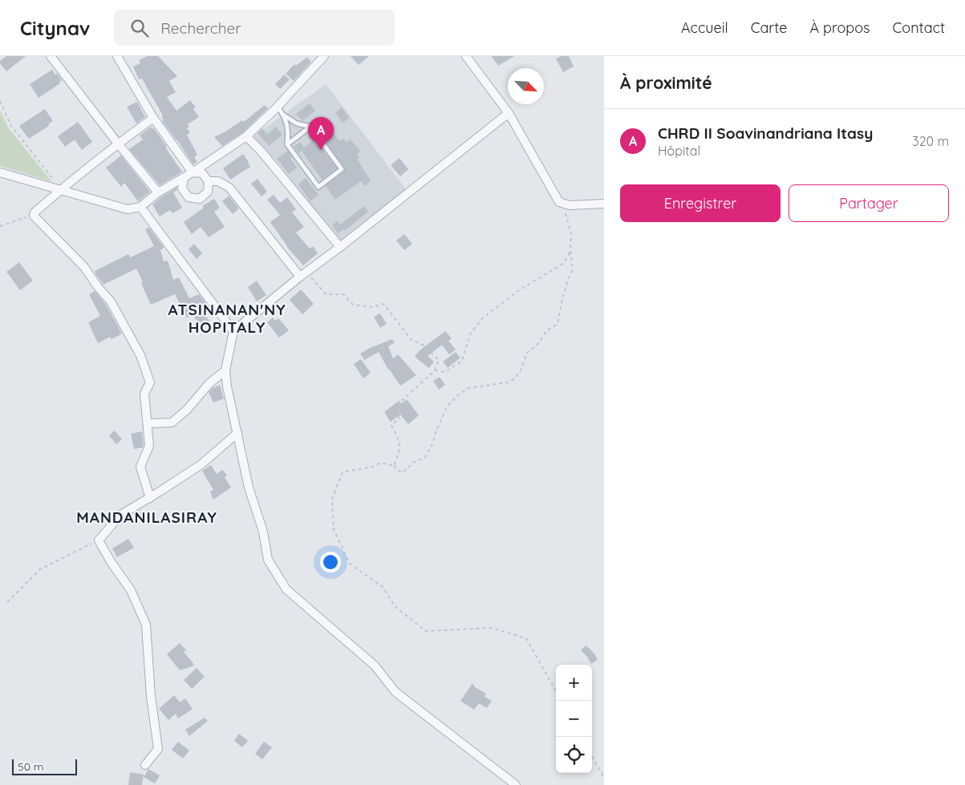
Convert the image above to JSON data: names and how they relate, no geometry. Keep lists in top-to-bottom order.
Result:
{
  "districts": ["ATSINANAN'NY HOPITALY", "MANDANILASIRAY"],
  "scale_bar": "50 m",
  "north": "bottom right",
  "page": {
    "header": "Citynav",
    "search": "Rechercher",
    "nav": [
      "Accueil",
      "Carte",
      "À propos",
      "Contact"
    ],
    "heading": "À proximité",
    "list": [
      {
        "mark": "A",
        "name": "CHRD II Soavinandriana Itasy",
        "note": "Hôpital",
        "value": "320 m"
      }
    ],
    "pins": "A",
    "buttons": ["Enregistrer", "Partager"],
    "map_buttons": ["+", "−"],
    "scale": "50 m"
  }
}
